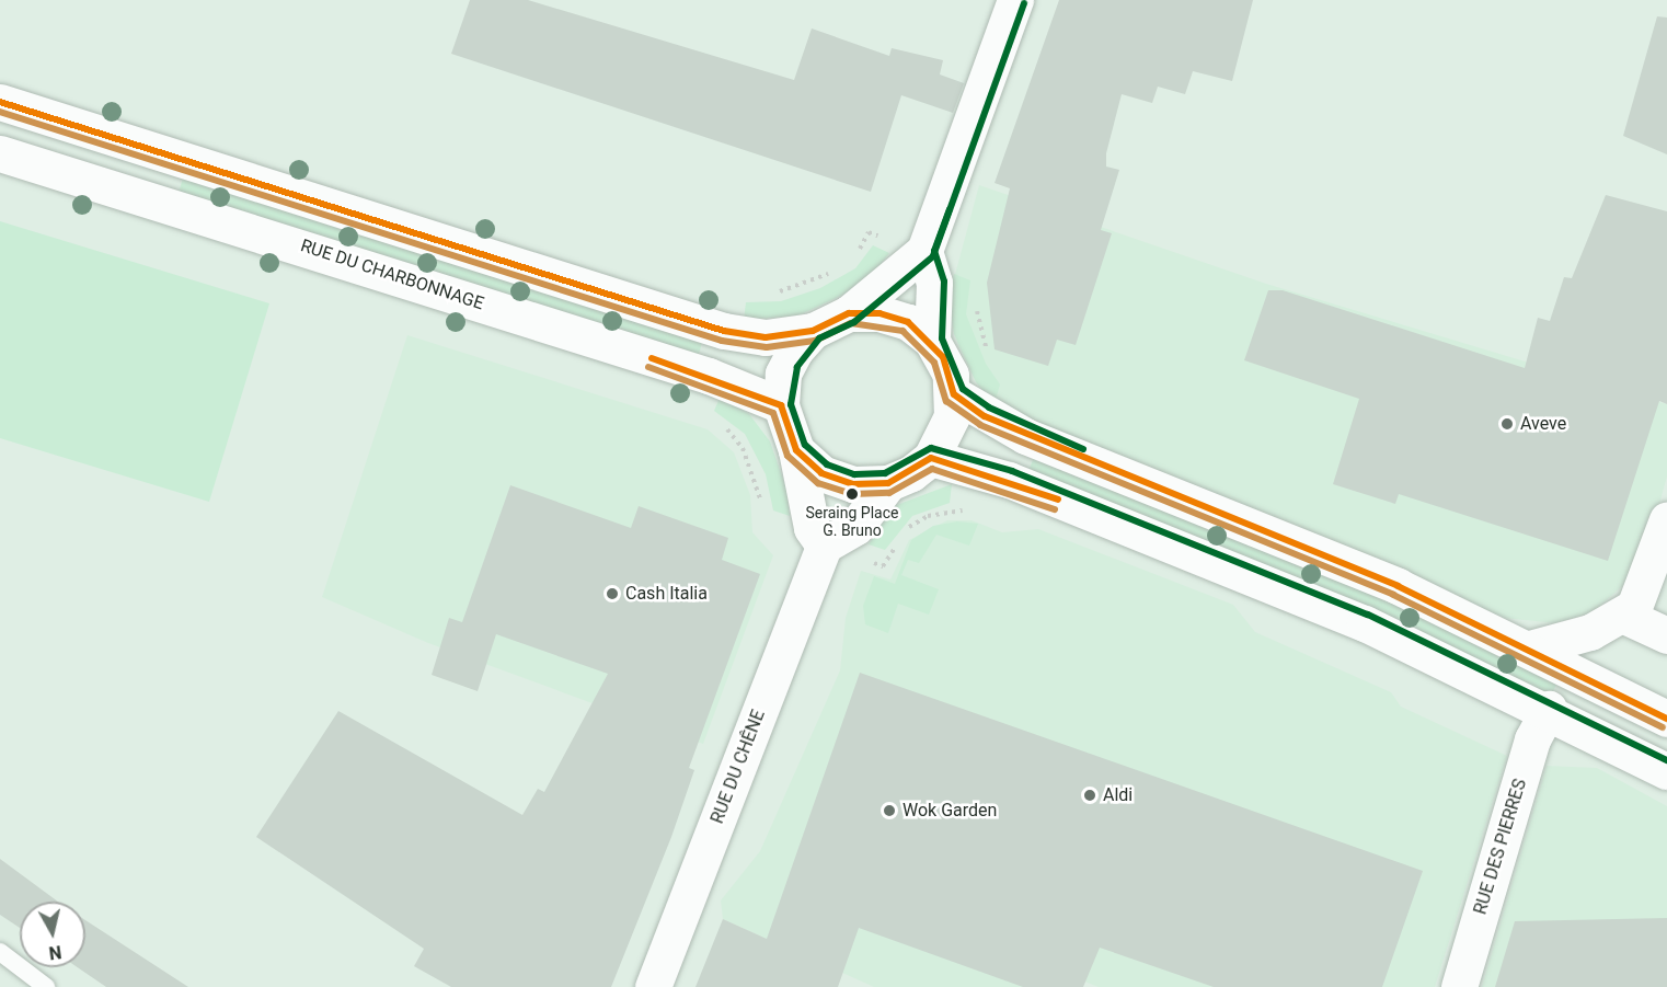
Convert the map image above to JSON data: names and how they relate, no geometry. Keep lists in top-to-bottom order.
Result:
{
  "streets": {
    "main road": ["RUE DU CHARBONNAGE", "RUE DU CHÊNE", "RUE DES PIERRES"]
  },
  "places": [
    "Aveve",
    "Seraing Place G. Bruno",
    "Cash Italia",
    "Aldi",
    "Wok Garden"
  ],
  "north": "bottom"
}
